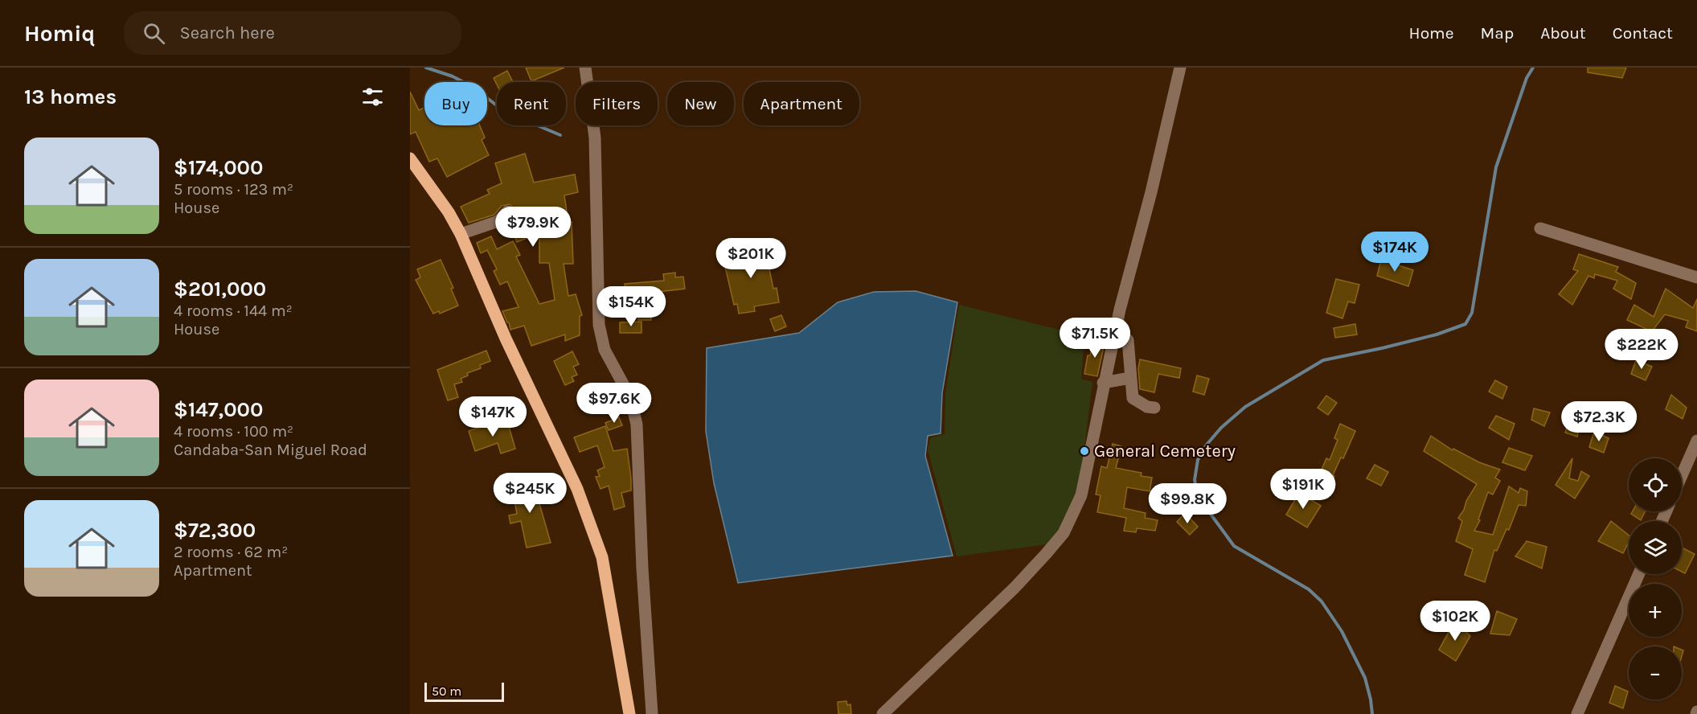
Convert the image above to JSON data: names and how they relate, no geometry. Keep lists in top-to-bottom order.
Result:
{
  "places": ["General Cemetery"],
  "scale_bar": "50 m",
  "page": {
    "header": "Homiq",
    "search": "Search here",
    "nav": [
      "Home",
      "Map",
      "About",
      "Contact"
    ],
    "heading": "13 homes",
    "chip": [
      "Buy",
      "Rent",
      "Filters",
      "New",
      "Apartment"
    ],
    "list": [
      {
        "name": "$174,000",
        "note": "5 rooms · 123 m² · House"
      },
      {
        "name": "$201,000",
        "note": "4 rooms · 144 m² · House"
      },
      {
        "name": "$147,000",
        "note": "4 rooms · 100 m² · Candaba-San Miguel Road"
      },
      {
        "name": "$72,300",
        "note": "2 rooms · 62 m² · Apartment"
      }
    ],
    "price": [
      "$79.9K",
      "$174K",
      "$201K",
      "$154K",
      "$71.5K",
      "$222K",
      "$97.6K",
      "$147K",
      "$72.3K",
      "$191K",
      "$245K",
      "$99.8K",
      "$102K"
    ],
    "map_buttons": ["+", "−"],
    "scale": "50 m"
  }
}
